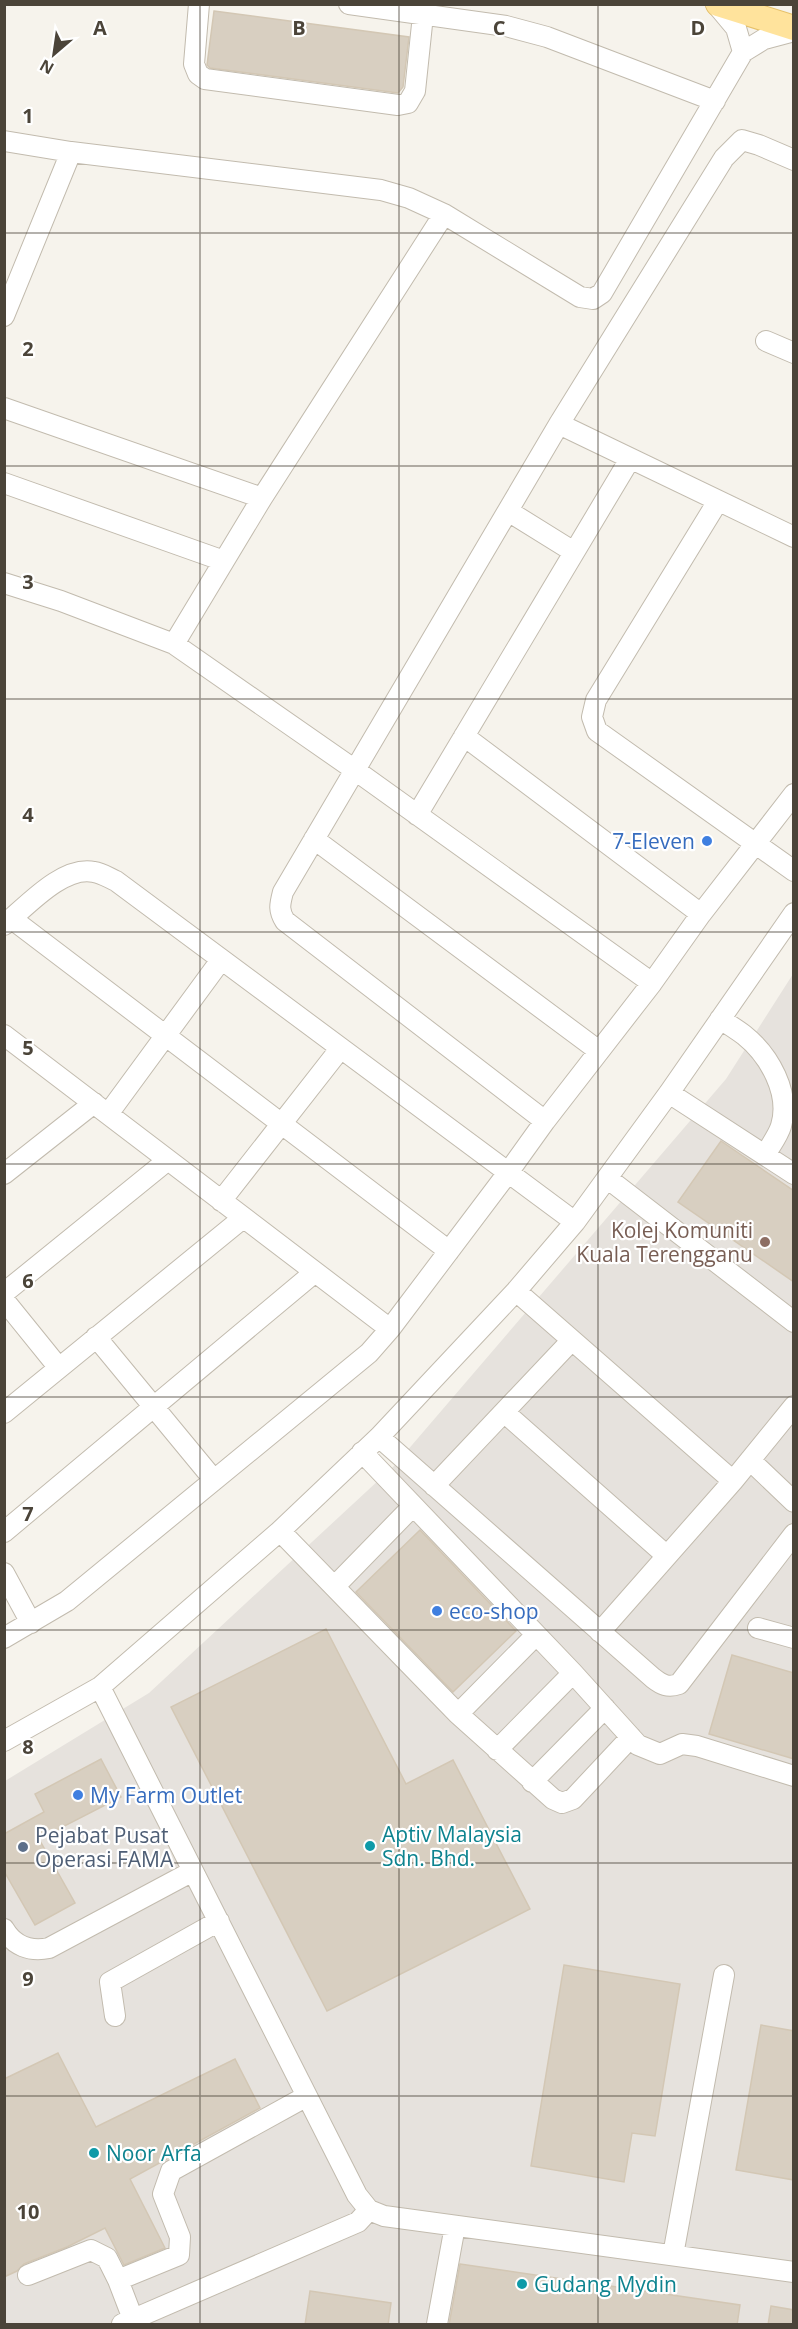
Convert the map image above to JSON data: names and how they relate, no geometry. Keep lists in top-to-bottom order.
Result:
{
  "places": [
    "7-Eleven",
    "Kolej Komuniti Kuala Terengganu",
    "eco-shop",
    "My Farm Outlet",
    "Aptiv Malaysia Sdn. Bhd.",
    "Pejabat Pusat Operasi FAMA",
    "Noor Arfa",
    "Gudang Mydin"
  ],
  "north": "bottom left",
  "grid": {
    "columns": [
      "A",
      "B",
      "C",
      "D"
    ],
    "rows": [
      "1",
      "2",
      "3",
      "4",
      "5",
      "6",
      "7",
      "8",
      "9",
      "10"
    ]
  }
}
